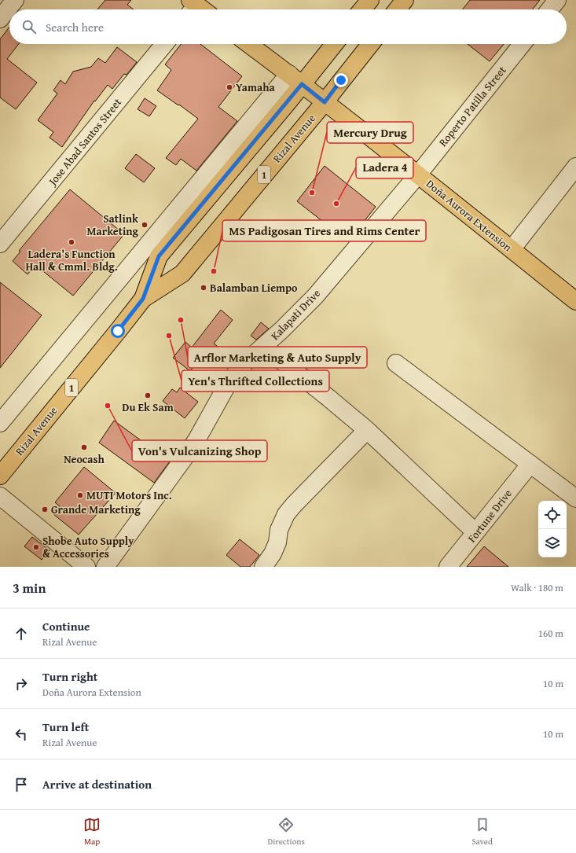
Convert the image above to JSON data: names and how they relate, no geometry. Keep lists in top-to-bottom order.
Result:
{
  "streets": {
    "main road": ["Rizal Avenue", "1", "Doña Aurora Extension"],
    "street": [
      "Roperto Patilla Street",
      "Jose Abad Santos Street",
      "Kalapati Drive",
      "Fortune Drive"
    ]
  },
  "crossings": [
    ["Roperto Patilla Street", "Doña Aurora Extension"],
    ["Roperto Patilla Street", "Kalapati Drive"],
    ["Rizal Avenue", "Doña Aurora Extension"],
    ["Doña Aurora Extension", "Kalapati Drive"]
  ],
  "places": [
    "Yamaha",
    "Mercury Drug",
    "Ladera 4",
    "Satlink Marketing",
    "Ladera's Function Hall & Cmml. Bldg.",
    "MS Padigosan Tires and Rims Center",
    "Balamban Liempo",
    "Arflor Marketing & Auto Supply",
    "Yen's Thrifted Collections",
    "Du Ek Sam",
    "Von's Vulcanizing Shop",
    "Neocash",
    "MUTI Motors Inc.",
    "Grande Marketing",
    "Shobe Auto Supply & Accessories"
  ],
  "page": {
    "search": "Search here",
    "heading": ["3 min", "Walk · 180 m"],
    "list": [
      ["Continue", "Rizal Avenue", "160 m"],
      ["Turn right", "Doña Aurora Extension", "10 m"],
      ["Turn left", "Rizal Avenue", "10 m"],
      "Arrive at destination"
    ],
    "nav": ["Map", "Directions", "Saved"]
  }
}
